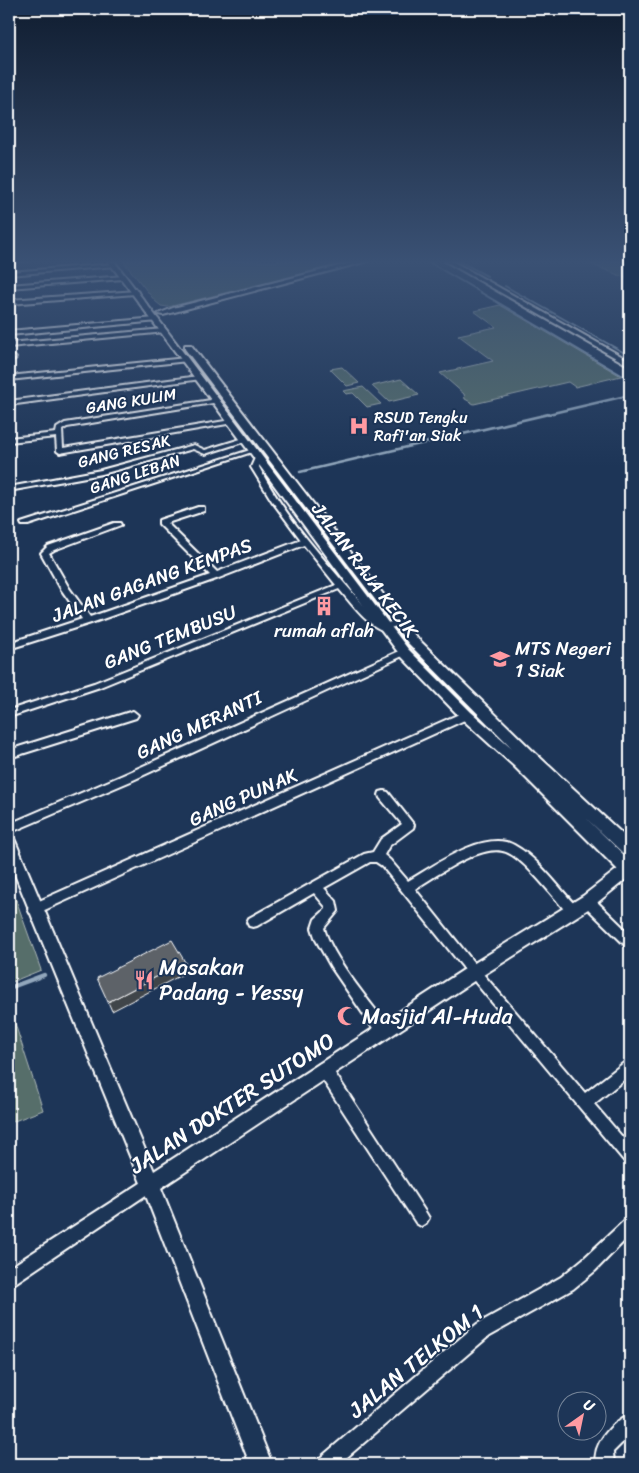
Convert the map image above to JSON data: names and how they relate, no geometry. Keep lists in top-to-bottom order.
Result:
{
  "streets": {
    "main road": ["JALAN RAJA KECIK"],
    "street": [
      "GANG KULIM",
      "GANG RESAK",
      "GANG LEBAN",
      "JALAN GAGANG KEMPAS",
      "GANG TEMBUSU",
      "GANG MERANTI",
      "GANG PUNAK",
      "JALAN DOKTER SUTOMO",
      "JALAN TELKOM 1"
    ]
  },
  "crossings": [
    ["GANG KULIM", "JALAN RAJA KECIK"],
    ["GANG RESAK", "JALAN RAJA KECIK"],
    ["GANG LEBAN", "JALAN RAJA KECIK"],
    ["JALAN RAJA KECIK", "GANG MERANTI"],
    ["JALAN RAJA KECIK", "GANG PUNAK"],
    ["JALAN RAJA KECIK", "JALAN DOKTER SUTOMO"]
  ],
  "places": {
    "hospital": ["RSUD Tengku Rafi'an Siak"],
    "building": ["rumah aflah"],
    "school or university": ["MTS Negeri 1 Siak"],
    "restaurant": ["Masakan Padang - Yessy"],
    "mosque": ["Masjid Al-Huda"]
  },
  "north": "top right"
}
